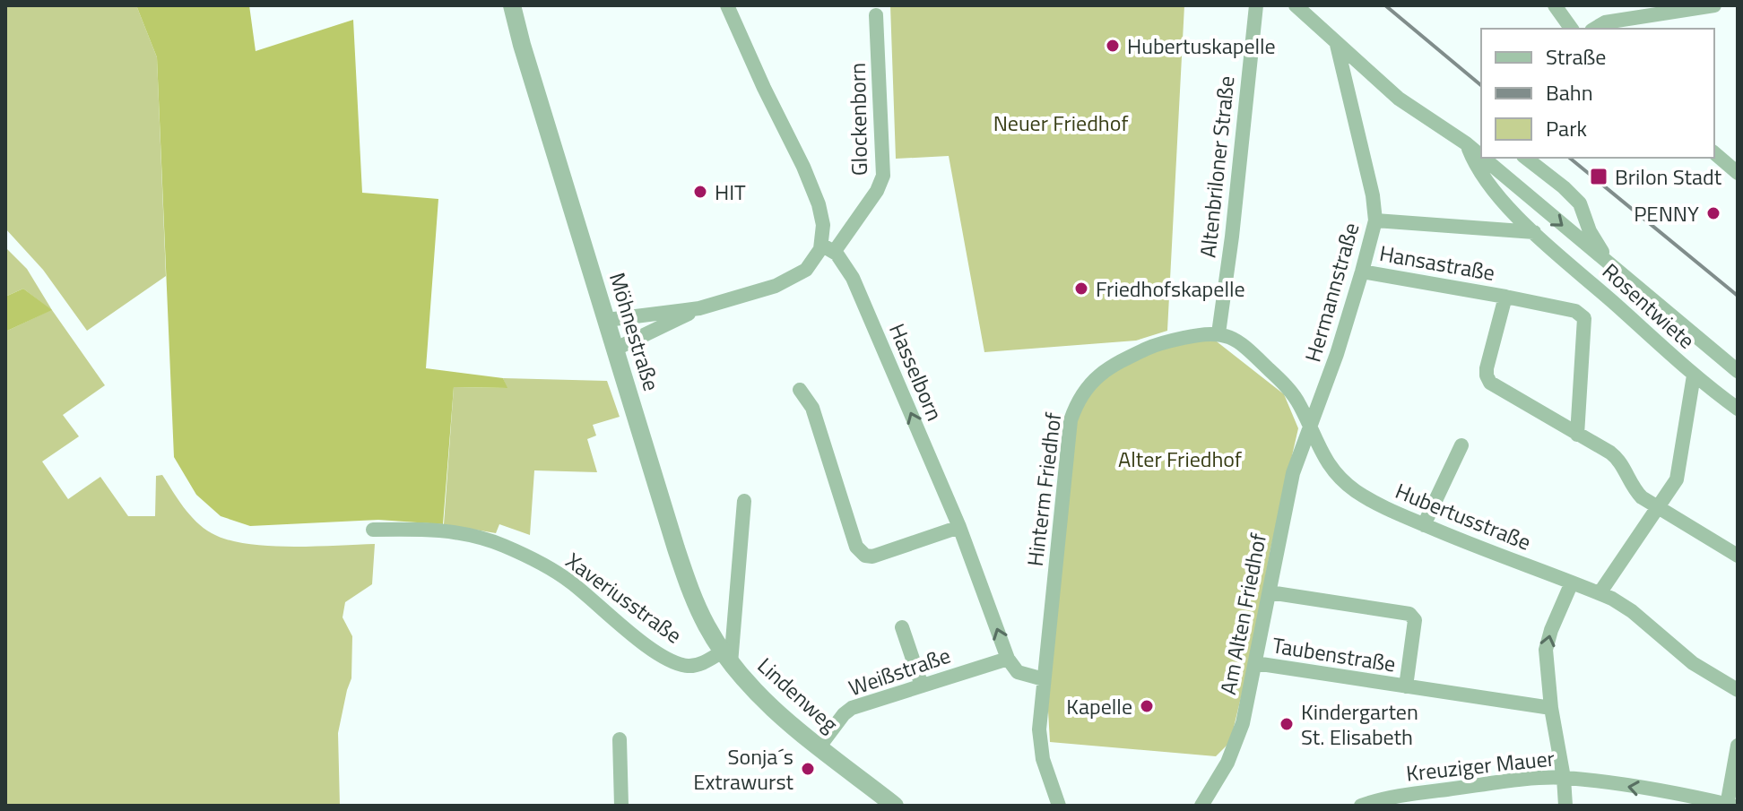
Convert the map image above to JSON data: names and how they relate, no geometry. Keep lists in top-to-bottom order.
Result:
{
  "streets": {
    "street": [
      "Glockenborn",
      "Altenbriloner Straße",
      "Hansastraße",
      "Hermannstraße",
      "Rosentwiete",
      "Möhnestraße",
      "Hasselborn",
      "Hinterm Friedhof",
      "Hubertusstraße",
      "Xaveriusstraße",
      "Am Alten Friedhof",
      "Taubenstraße",
      "Weißstraße",
      "Lindenweg",
      "Kreuziger Mauer"
    ]
  },
  "crossings": [
    ["Glockenborn", "Hasselborn"],
    ["Altenbriloner Straße", "Hinterm Friedhof"],
    ["Altenbriloner Straße", "Hubertusstraße"],
    ["Hansastraße", "Hermannstraße"],
    ["Hermannstraße", "Hubertusstraße"],
    ["Hermannstraße", "Am Alten Friedhof"],
    ["Möhnestraße", "Xaveriusstraße"],
    ["Möhnestraße", "Lindenweg"],
    ["Hasselborn", "Weißstraße"],
    ["Hinterm Friedhof", "Hubertusstraße"],
    ["Hubertusstraße", "Am Alten Friedhof"],
    ["Xaveriusstraße", "Lindenweg"],
    ["Am Alten Friedhof", "Taubenstraße"],
    ["Weißstraße", "Lindenweg"]
  ],
  "one_way": ["Hasselborn", "Kreuziger Mauer"],
  "parks": ["Neuer Friedhof", "Alter Friedhof"],
  "places": {
    "other": [
      "Hubertuskapelle",
      "HIT",
      "PENNY",
      "Friedhofskapelle",
      "Kapelle",
      "Kindergarten St. Elisabeth",
      "Sonja´s Extrawurst"
    ],
    "transit": ["Brilon Stadt"]
  },
  "legend": ["Straße", "Bahn", "Park"]
}
